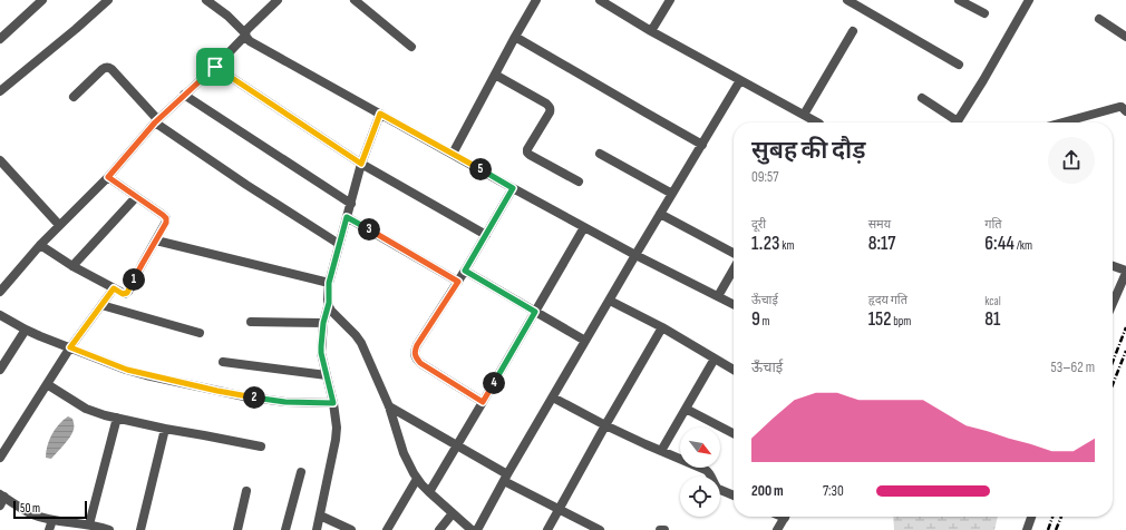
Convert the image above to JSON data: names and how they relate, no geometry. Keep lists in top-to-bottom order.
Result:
{
  "scale_bar": "50 m",
  "north": "bottom right",
  "page": {
    "heading": ["सुबह की दौड़", "09:57"],
    "pins": [
      "5",
      "3",
      "1",
      "4",
      "2"
    ],
    "stats": [
      ["दूरी", "1.23 km"],
      ["समय", "8:17"],
      ["गति", "6:44 /km"],
      ["ऊँचाई", "9 m"],
      ["हृदय गति", "152 bpm"],
      ["kcal", "81"]
    ],
    "chart": ["ऊँचाई", "53–62 m"],
    "list": [
      {
        "name": "200 m",
        "note": "7:30"
      }
    ],
    "scale": "50 m"
  }
}
